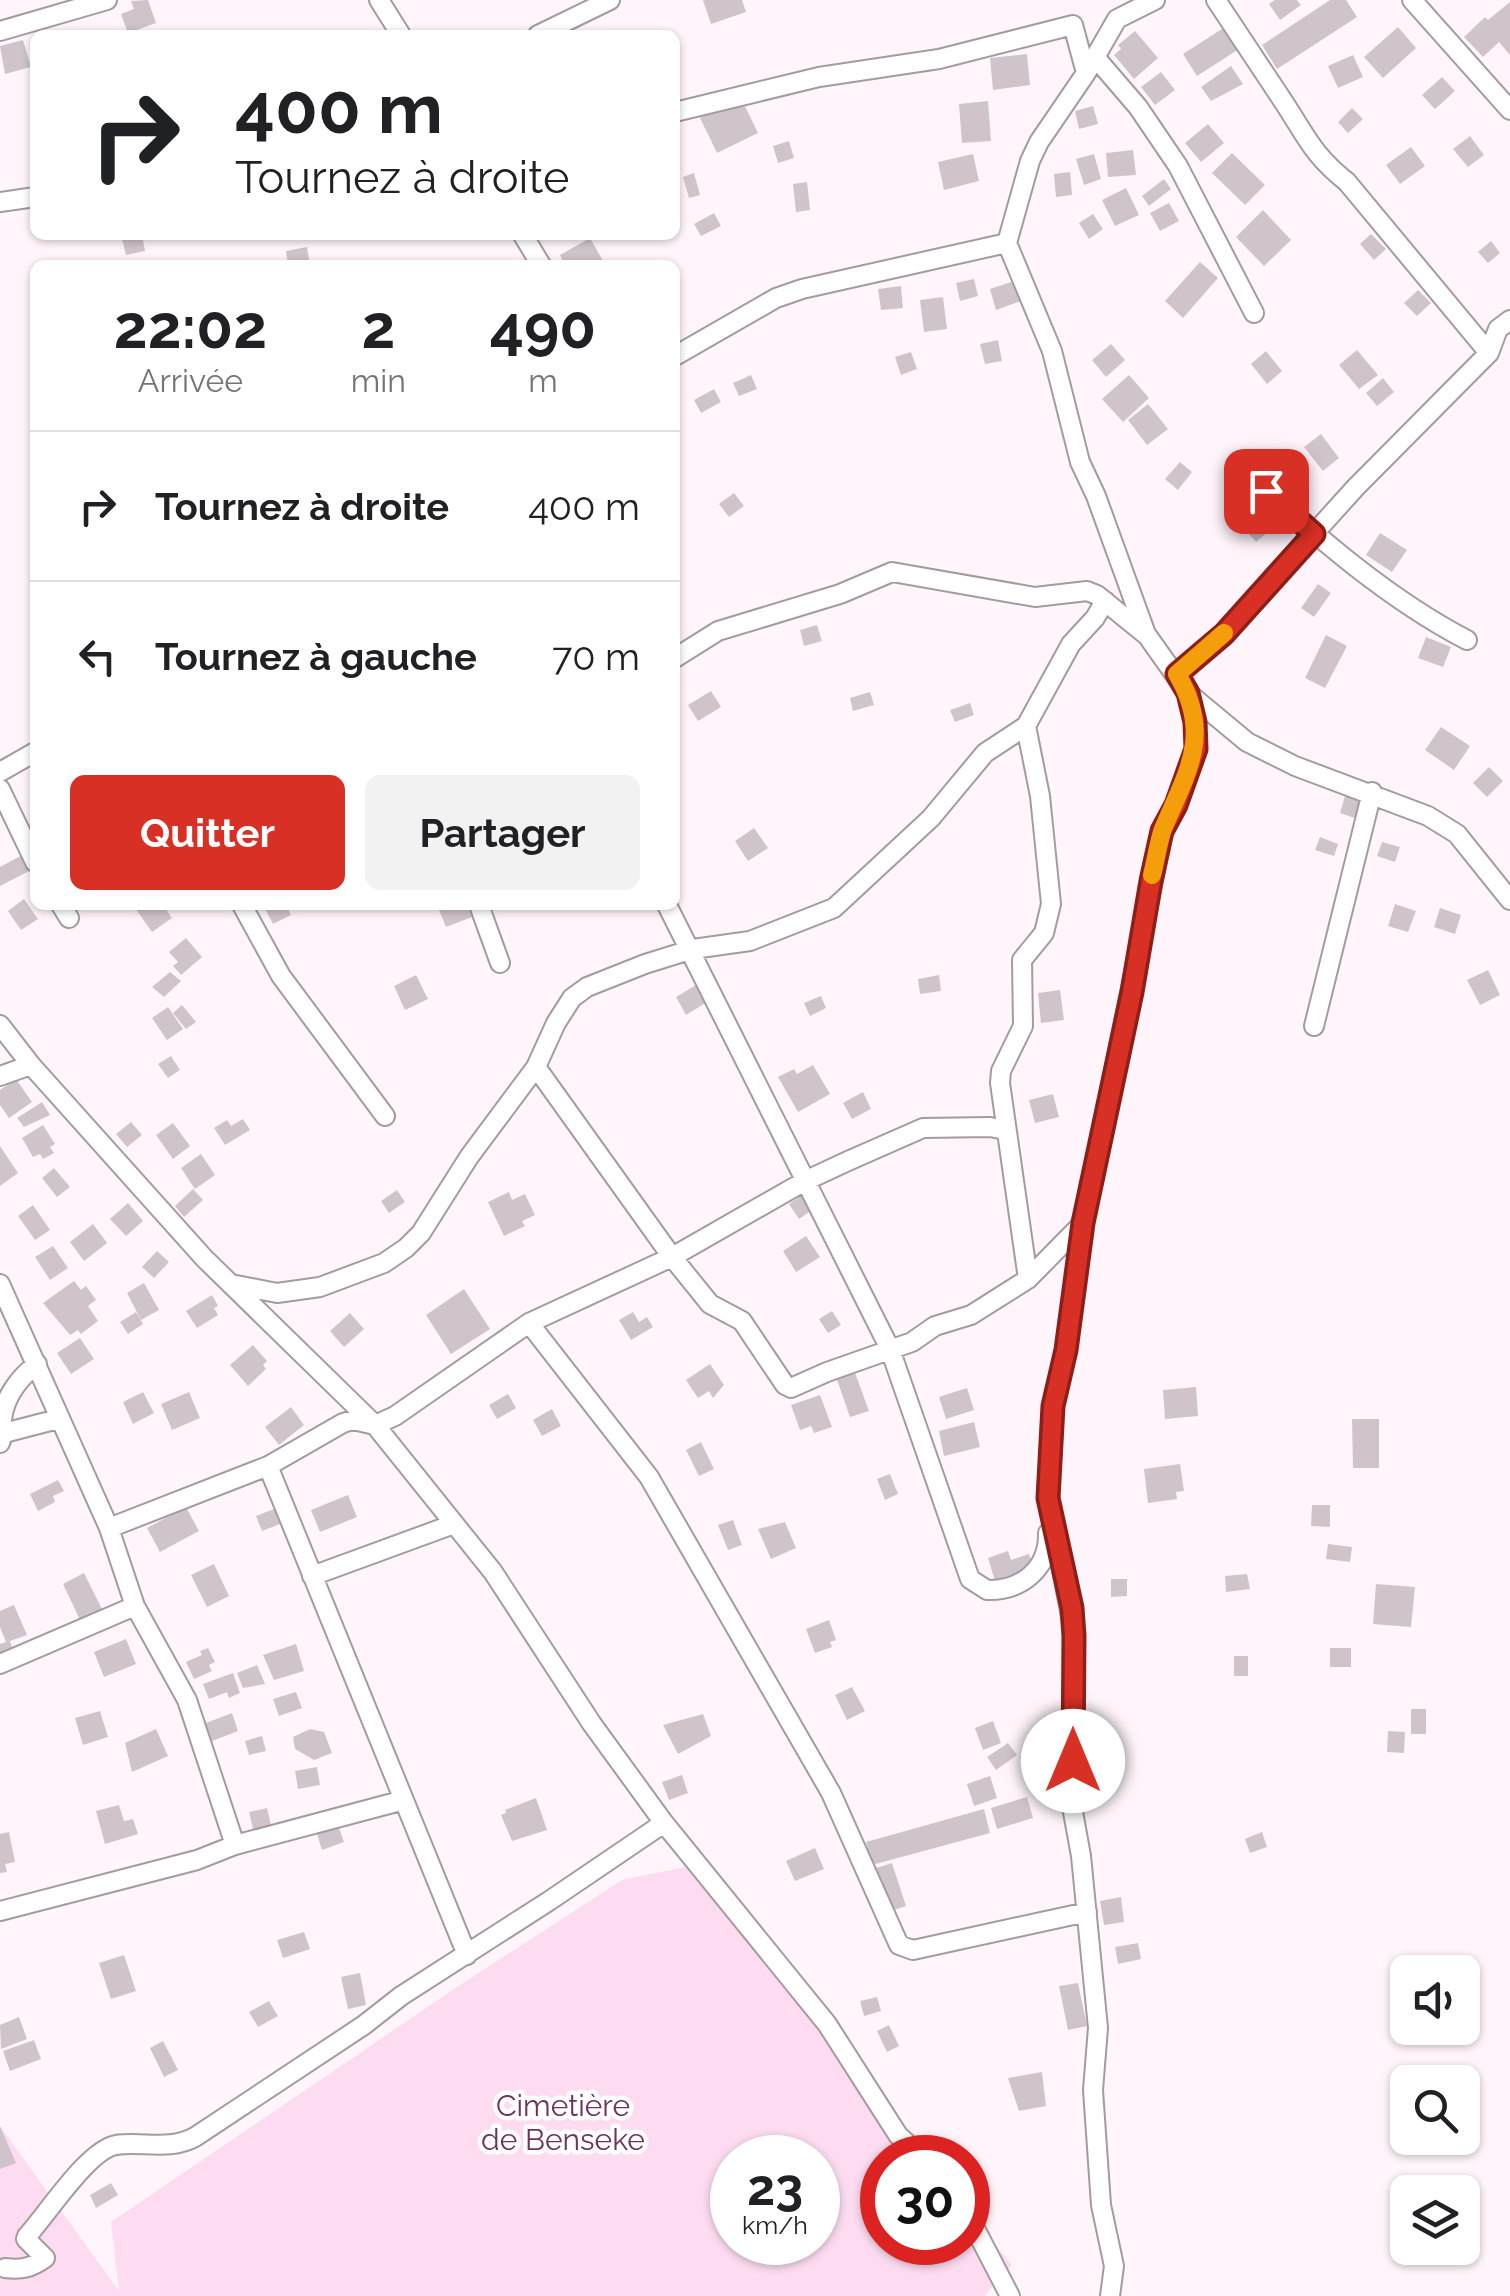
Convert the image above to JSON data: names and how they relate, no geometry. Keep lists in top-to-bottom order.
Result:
{
  "parks": ["Cimetière de Benseke"],
  "page": {
    "turn": ["400 m", "Tournez à droite"],
    "eta": [
      "22:02",
      "Arrivée",
      "2",
      "min",
      "490",
      "m"
    ],
    "list": [
      {
        "name": "Tournez à droite",
        "value": "400 m"
      },
      {
        "name": "Tournez à gauche",
        "value": "70 m"
      }
    ],
    "buttons": ["Quitter", "Partager"],
    "speed": "23 km/h",
    "limit": "30"
  }
}
